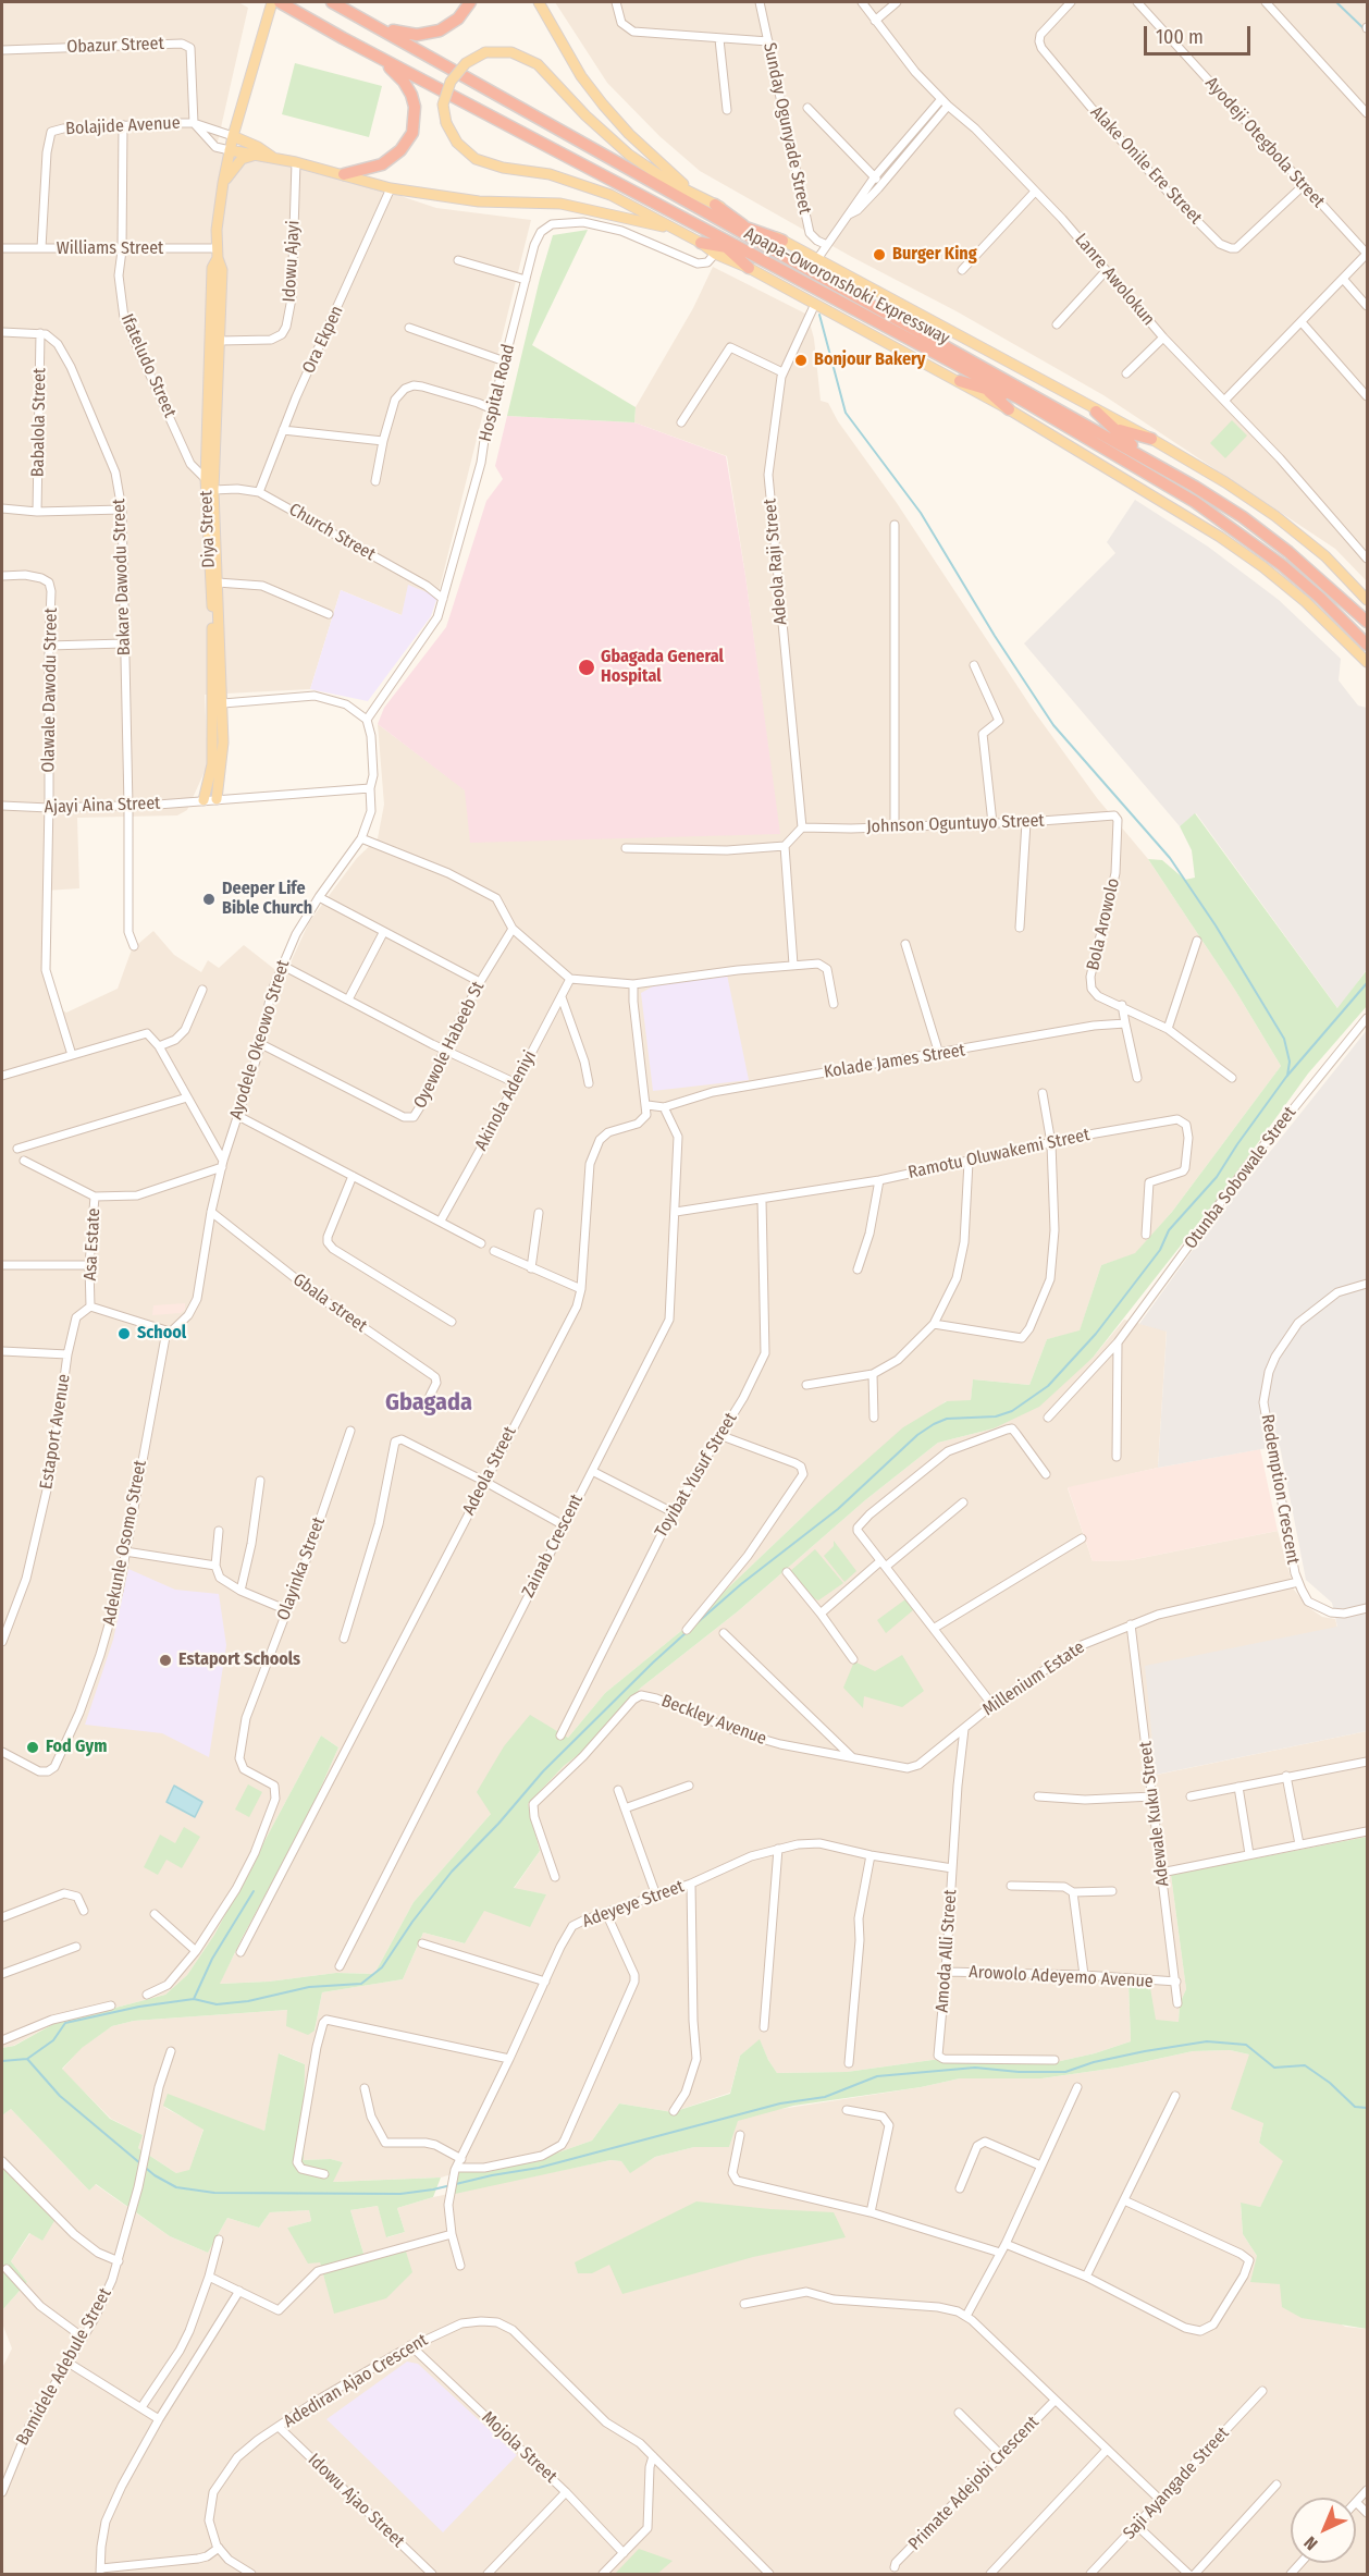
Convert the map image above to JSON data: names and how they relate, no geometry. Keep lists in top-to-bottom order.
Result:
{
  "streets": {
    "highway": ["Apapa-Oworonshoki Expressway"],
    "main road": ["Diya Street"],
    "street": [
      "Obazur Street",
      "Bolajide Avenue",
      "Sunday Ogunyade Street",
      "Ayodeji Otegbola Street",
      "Alake Onile Ere Street",
      "Williams Street",
      "Idowu Ajayi",
      "Lanre Awolokun",
      "Ora Ekpen",
      "Ifateludo Street",
      "Hospital Road",
      "Babalola Street",
      "Church Street",
      "Adeola Raji Street",
      "Bakare Dawodu Street",
      "Olawale Dawodu Street",
      "Ajayi Aina Street",
      "Johnson Oguntuyo Street",
      "Bola Arowolo",
      "Ayodele Okeowo Street",
      "Oyewole Habeeb St",
      "Kolade James Street",
      "Akinola Adeniyi",
      "Ramotu Oluwakemi Street",
      "Otunba Sobowale Street",
      "Asa Estate",
      "Gbala street",
      "Estaport Avenue",
      "Adeola Street",
      "Toyibat Yusuf Street",
      "Redemption Crescent",
      "Adekunle Osomo Street",
      "Zainab Crescent",
      "Olayinka Street",
      "Millenium Estate",
      "Beckley Avenue",
      "Adewale Kuku Street",
      "Adeyeye Street",
      "Amoda Alli Street",
      "Arowolo Adeyemo Avenue",
      "Bamidele Adebule Street",
      "Adediran Ajao Crescent",
      "Mojola Street",
      "Primate Adejobi Crescent",
      "Saji Ayangade Street",
      "Idowu Ajao Street"
    ]
  },
  "crossings": [
    ["Obazur Street", "Bolajide Avenue"],
    ["Bolajide Avenue", "Williams Street"],
    ["Bolajide Avenue", "Ifateludo Street"],
    ["Bolajide Avenue", "Diya Street"],
    ["Ayodeji Otegbola Street", "Alake Onile Ere Street"],
    ["Williams Street", "Ifateludo Street"],
    ["Williams Street", "Diya Street"],
    ["Idowu Ajayi", "Diya Street"],
    ["Apapa-Oworonshoki Expressway", "Hospital Road"],
    ["Apapa-Oworonshoki Expressway", "Adeola Raji Street"],
    ["Ora Ekpen", "Church Street"],
    ["Ifateludo Street", "Diya Street"],
    ["Hospital Road", "Church Street"],
    ["Hospital Road", "Ayodele Okeowo Street"],
    ["Babalola Street", "Bakare Dawodu Street"],
    ["Diya Street", "Church Street"],
    ["Diya Street", "Ajayi Aina Street"],
    ["Adeola Raji Street", "Johnson Oguntuyo Street"],
    ["Bakare Dawodu Street", "Ajayi Aina Street"],
    ["Olawale Dawodu Street", "Ajayi Aina Street"],
    ["Ajayi Aina Street", "Ayodele Okeowo Street"],
    ["Johnson Oguntuyo Street", "Bola Arowolo"],
    ["Ayodele Okeowo Street", "Oyewole Habeeb St"],
    ["Ayodele Okeowo Street", "Asa Estate"],
    ["Ayodele Okeowo Street", "Gbala street"],
    ["Ayodele Okeowo Street", "Adekunle Osomo Street"],
    ["Kolade James Street", "Adeola Street"],
    ["Kolade James Street", "Zainab Crescent"],
    ["Ramotu Oluwakemi Street", "Toyibat Yusuf Street"],
    ["Ramotu Oluwakemi Street", "Zainab Crescent"],
    ["Asa Estate", "Estaport Avenue"],
    ["Redemption Crescent", "Millenium Estate"],
    ["Millenium Estate", "Beckley Avenue"],
    ["Millenium Estate", "Adewale Kuku Street"],
    ["Millenium Estate", "Amoda Alli Street"],
    ["Adewale Kuku Street", "Arowolo Adeyemo Avenue"],
    ["Adeyeye Street", "Amoda Alli Street"],
    ["Amoda Alli Street", "Arowolo Adeyemo Avenue"],
    ["Adediran Ajao Crescent", "Mojola Street"],
    ["Adediran Ajao Crescent", "Idowu Ajao Street"]
  ],
  "districts": ["Gbagada"],
  "places": [
    "Burger King",
    "Bonjour Bakery",
    "Gbagada General Hospital",
    "Deeper Life Bible Church",
    "School",
    "Estaport Schools",
    "Fod Gym"
  ],
  "scale_bar": "100 m",
  "north": "bottom left"
}
